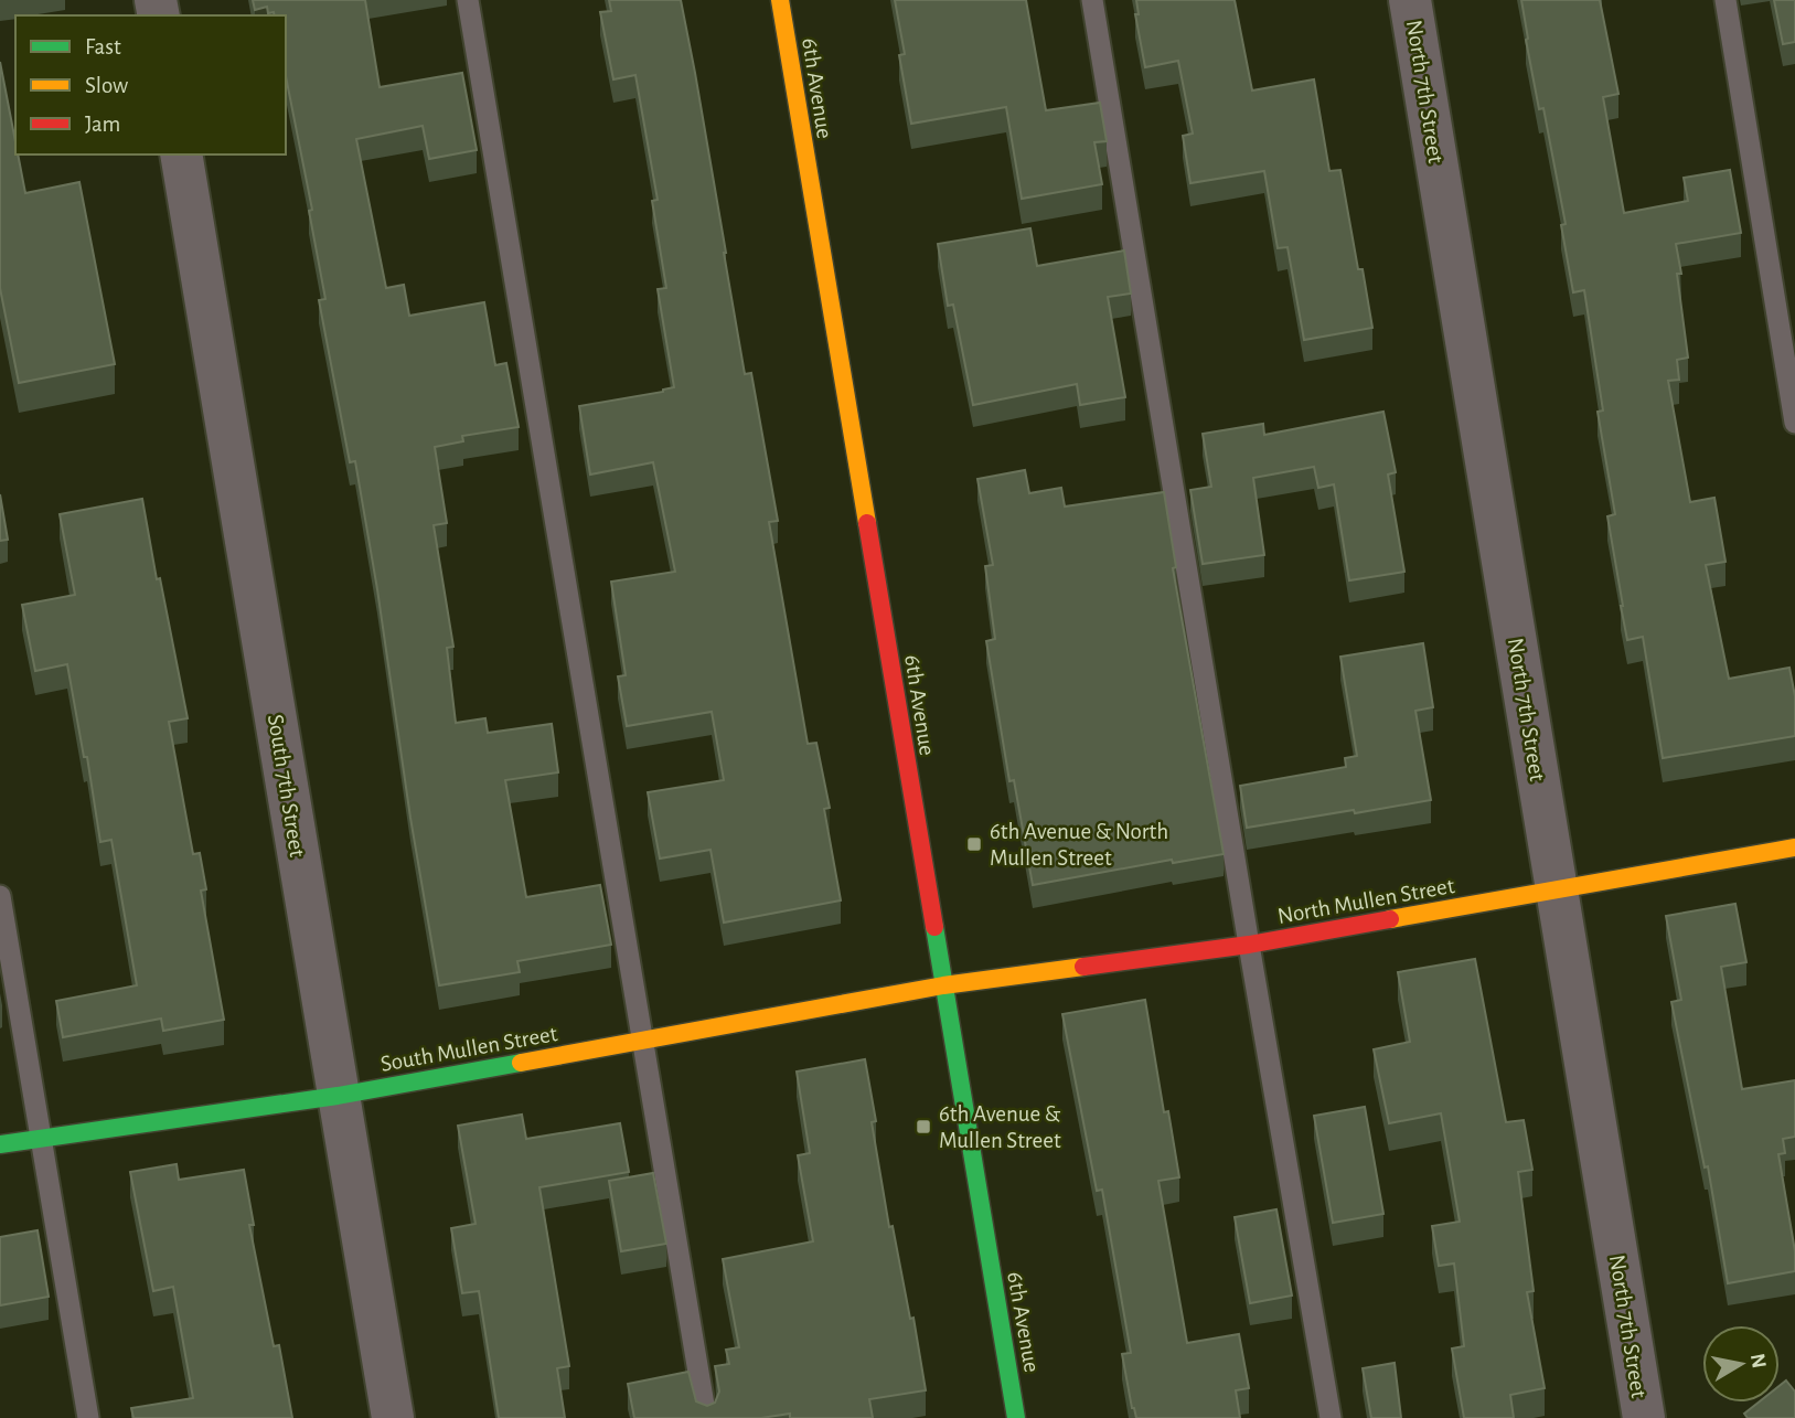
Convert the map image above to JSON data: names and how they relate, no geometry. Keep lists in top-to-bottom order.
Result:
{
  "streets": {
    "street": [
      "6th Avenue",
      "North 7th Street",
      "South 7th Street",
      "North Mullen Street",
      "South Mullen Street"
    ]
  },
  "crossings": [
    ["6th Avenue", "North Mullen Street"],
    ["6th Avenue", "South Mullen Street"],
    ["North 7th Street", "North Mullen Street"],
    ["South 7th Street", "South Mullen Street"],
    ["North Mullen Street", "South Mullen Street"]
  ],
  "places": {
    "transit": ["6th Avenue & North Mullen Street", "6th Avenue & Mullen Street"]
  },
  "legend": ["Fast", "Slow", "Jam"],
  "north": "right"
}
